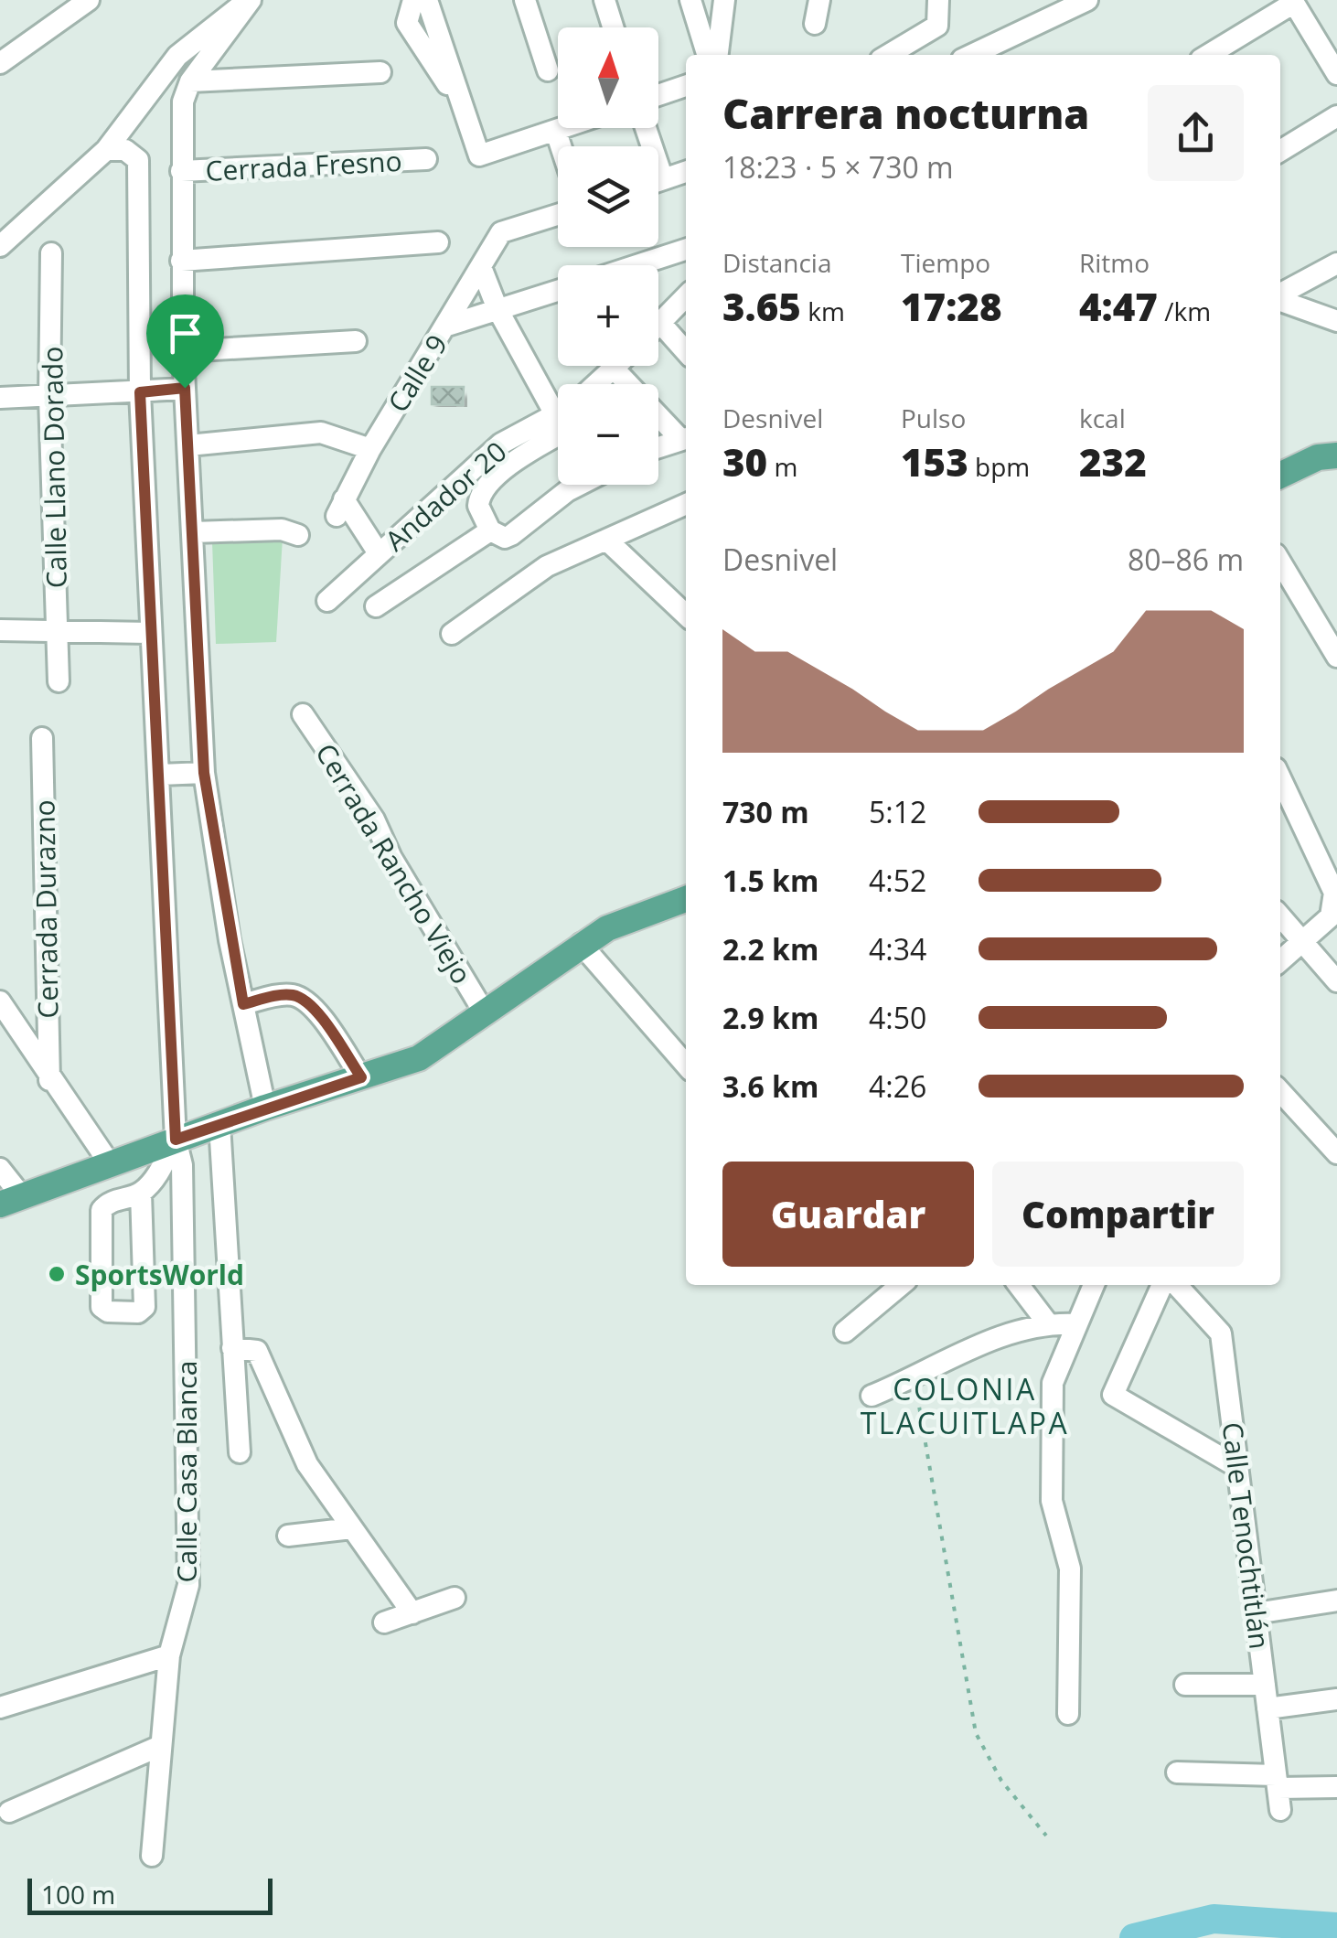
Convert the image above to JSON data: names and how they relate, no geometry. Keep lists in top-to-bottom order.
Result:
{
  "streets": {
    "street": [
      "Cerrada Fresno",
      "Calle 9",
      "Calle Llano Dorado",
      "Andador 20",
      "Cerrada Rancho Viejo",
      "Cerrada Durazno",
      "Calle Casa Blanca",
      "Calle Tenochtitlán"
    ]
  },
  "crossings": [
    ["Calle 9", "Andador 20"]
  ],
  "districts": ["COLONIA TLACUITLAPA"],
  "places": ["SportsWorld"],
  "scale_bar": "100 m",
  "north": "top",
  "page": {
    "map_buttons": ["+", "−"],
    "heading": ["Carrera nocturna", "18:23 · 5 × 730 m"],
    "stats": [
      ["Distancia", "3.65 km"],
      ["Tiempo", "17:28"],
      ["Ritmo", "4:47 /km"],
      ["Desnivel", "30 m"],
      ["Pulso", "153 bpm"],
      ["kcal", "232"]
    ],
    "chart": ["Desnivel", "80–86 m"],
    "list": [
      {
        "name": "730 m",
        "note": "5:12"
      },
      {
        "name": "1.5 km",
        "note": "4:52"
      },
      {
        "name": "2.2 km",
        "note": "4:34"
      },
      {
        "name": "2.9 km",
        "note": "4:50"
      },
      {
        "name": "3.6 km",
        "note": "4:26"
      }
    ],
    "buttons": ["Guardar", "Compartir"],
    "scale": "100 m"
  }
}
